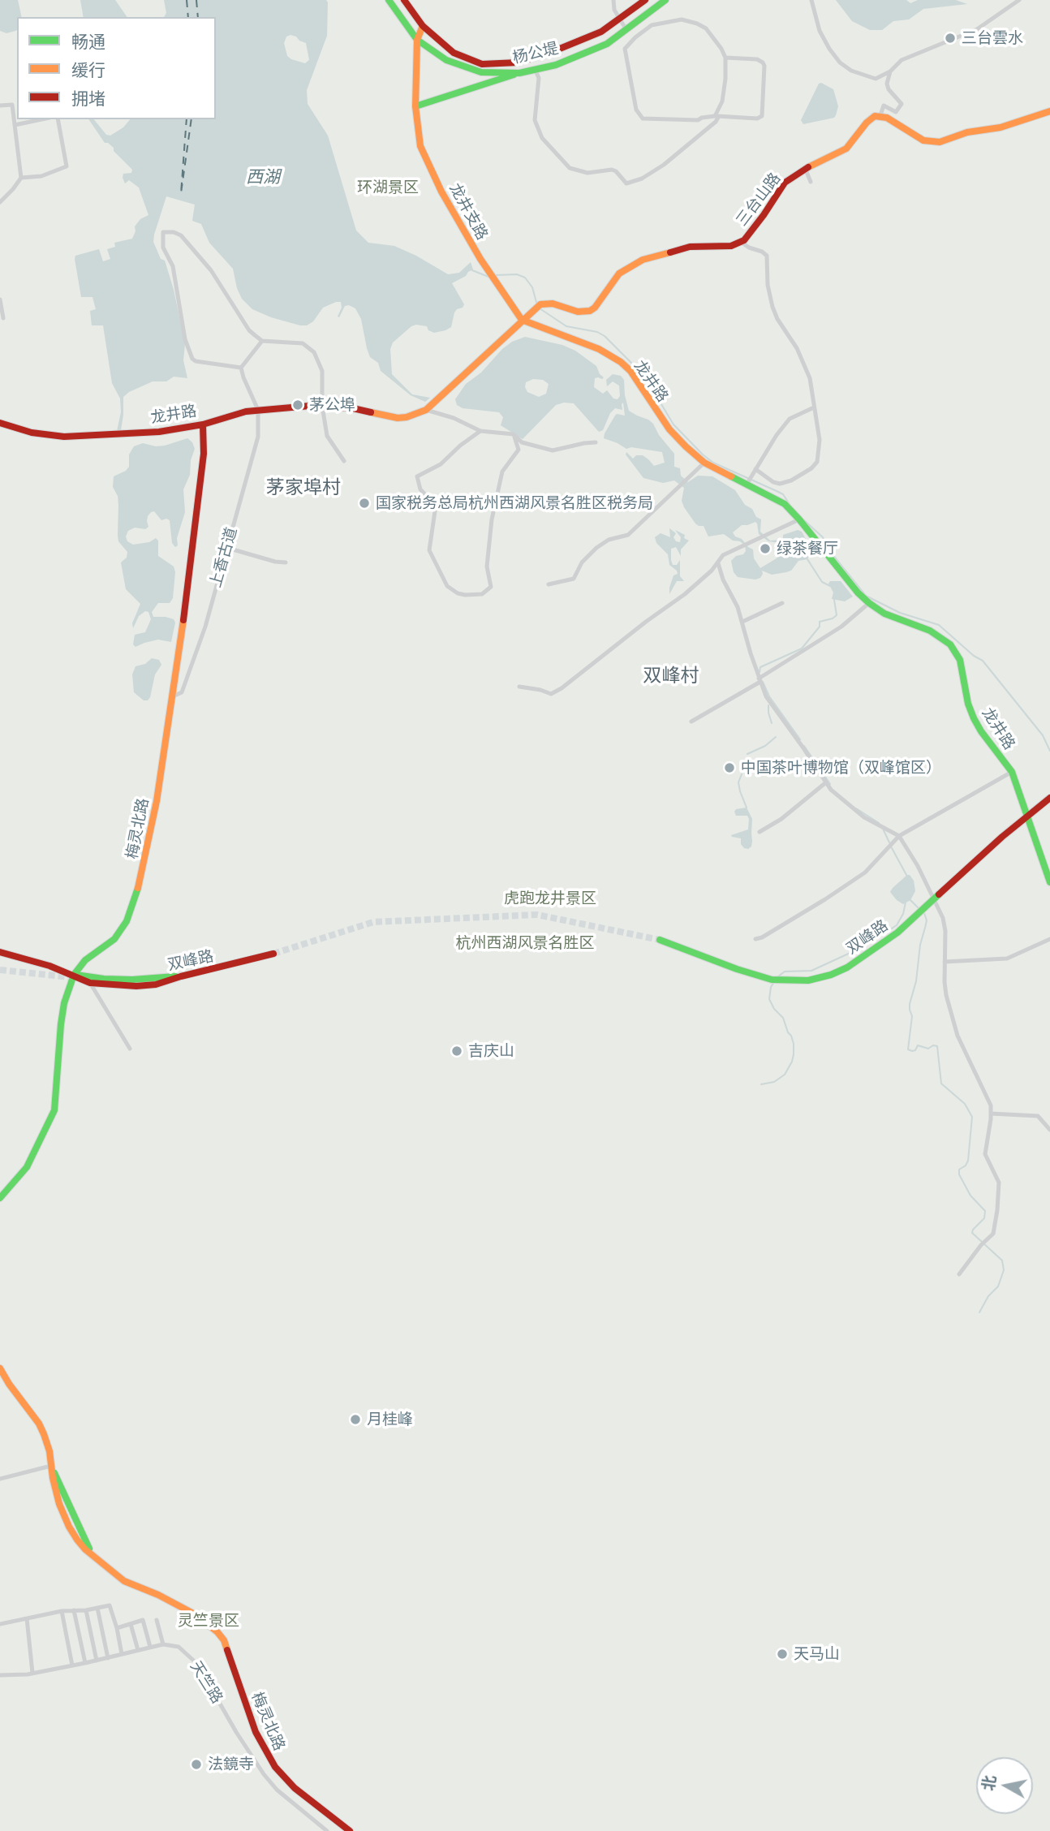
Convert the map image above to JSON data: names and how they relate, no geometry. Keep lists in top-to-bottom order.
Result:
{
  "streets": {
    "street": [
      "杨公堤",
      "三台山路",
      "龙井支路",
      "龙井路",
      "上香古道",
      "梅灵北路",
      "双峰路",
      "天竺路"
    ]
  },
  "crossings": [
    ["杨公堤", "龙井支路"],
    ["三台山路", "龙井支路"],
    ["三台山路", "龙井路"],
    ["龙井支路", "龙井路"],
    ["龙井路", "上香古道"],
    ["龙井路", "梅灵北路"],
    ["龙井路", "双峰路"],
    ["上香古道", "梅灵北路"]
  ],
  "districts": ["茅家埠村", "双峰村"],
  "water": ["西湖"],
  "parks": [
    "环湖景区",
    "虎跑龙井景区",
    "杭州西湖风景名胜区",
    "灵竺景区"
  ],
  "places": [
    "三台雲水",
    "茅公埠",
    "国家税务总局杭州西湖风景名胜区税务局",
    "绿茶餐厅",
    "中国茶叶博物馆（双峰馆区）",
    "吉庆山",
    "月桂峰",
    "天马山",
    "法鏡寺"
  ],
  "legend": ["畅通", "缓行", "拥堵"],
  "north": "left"
}
